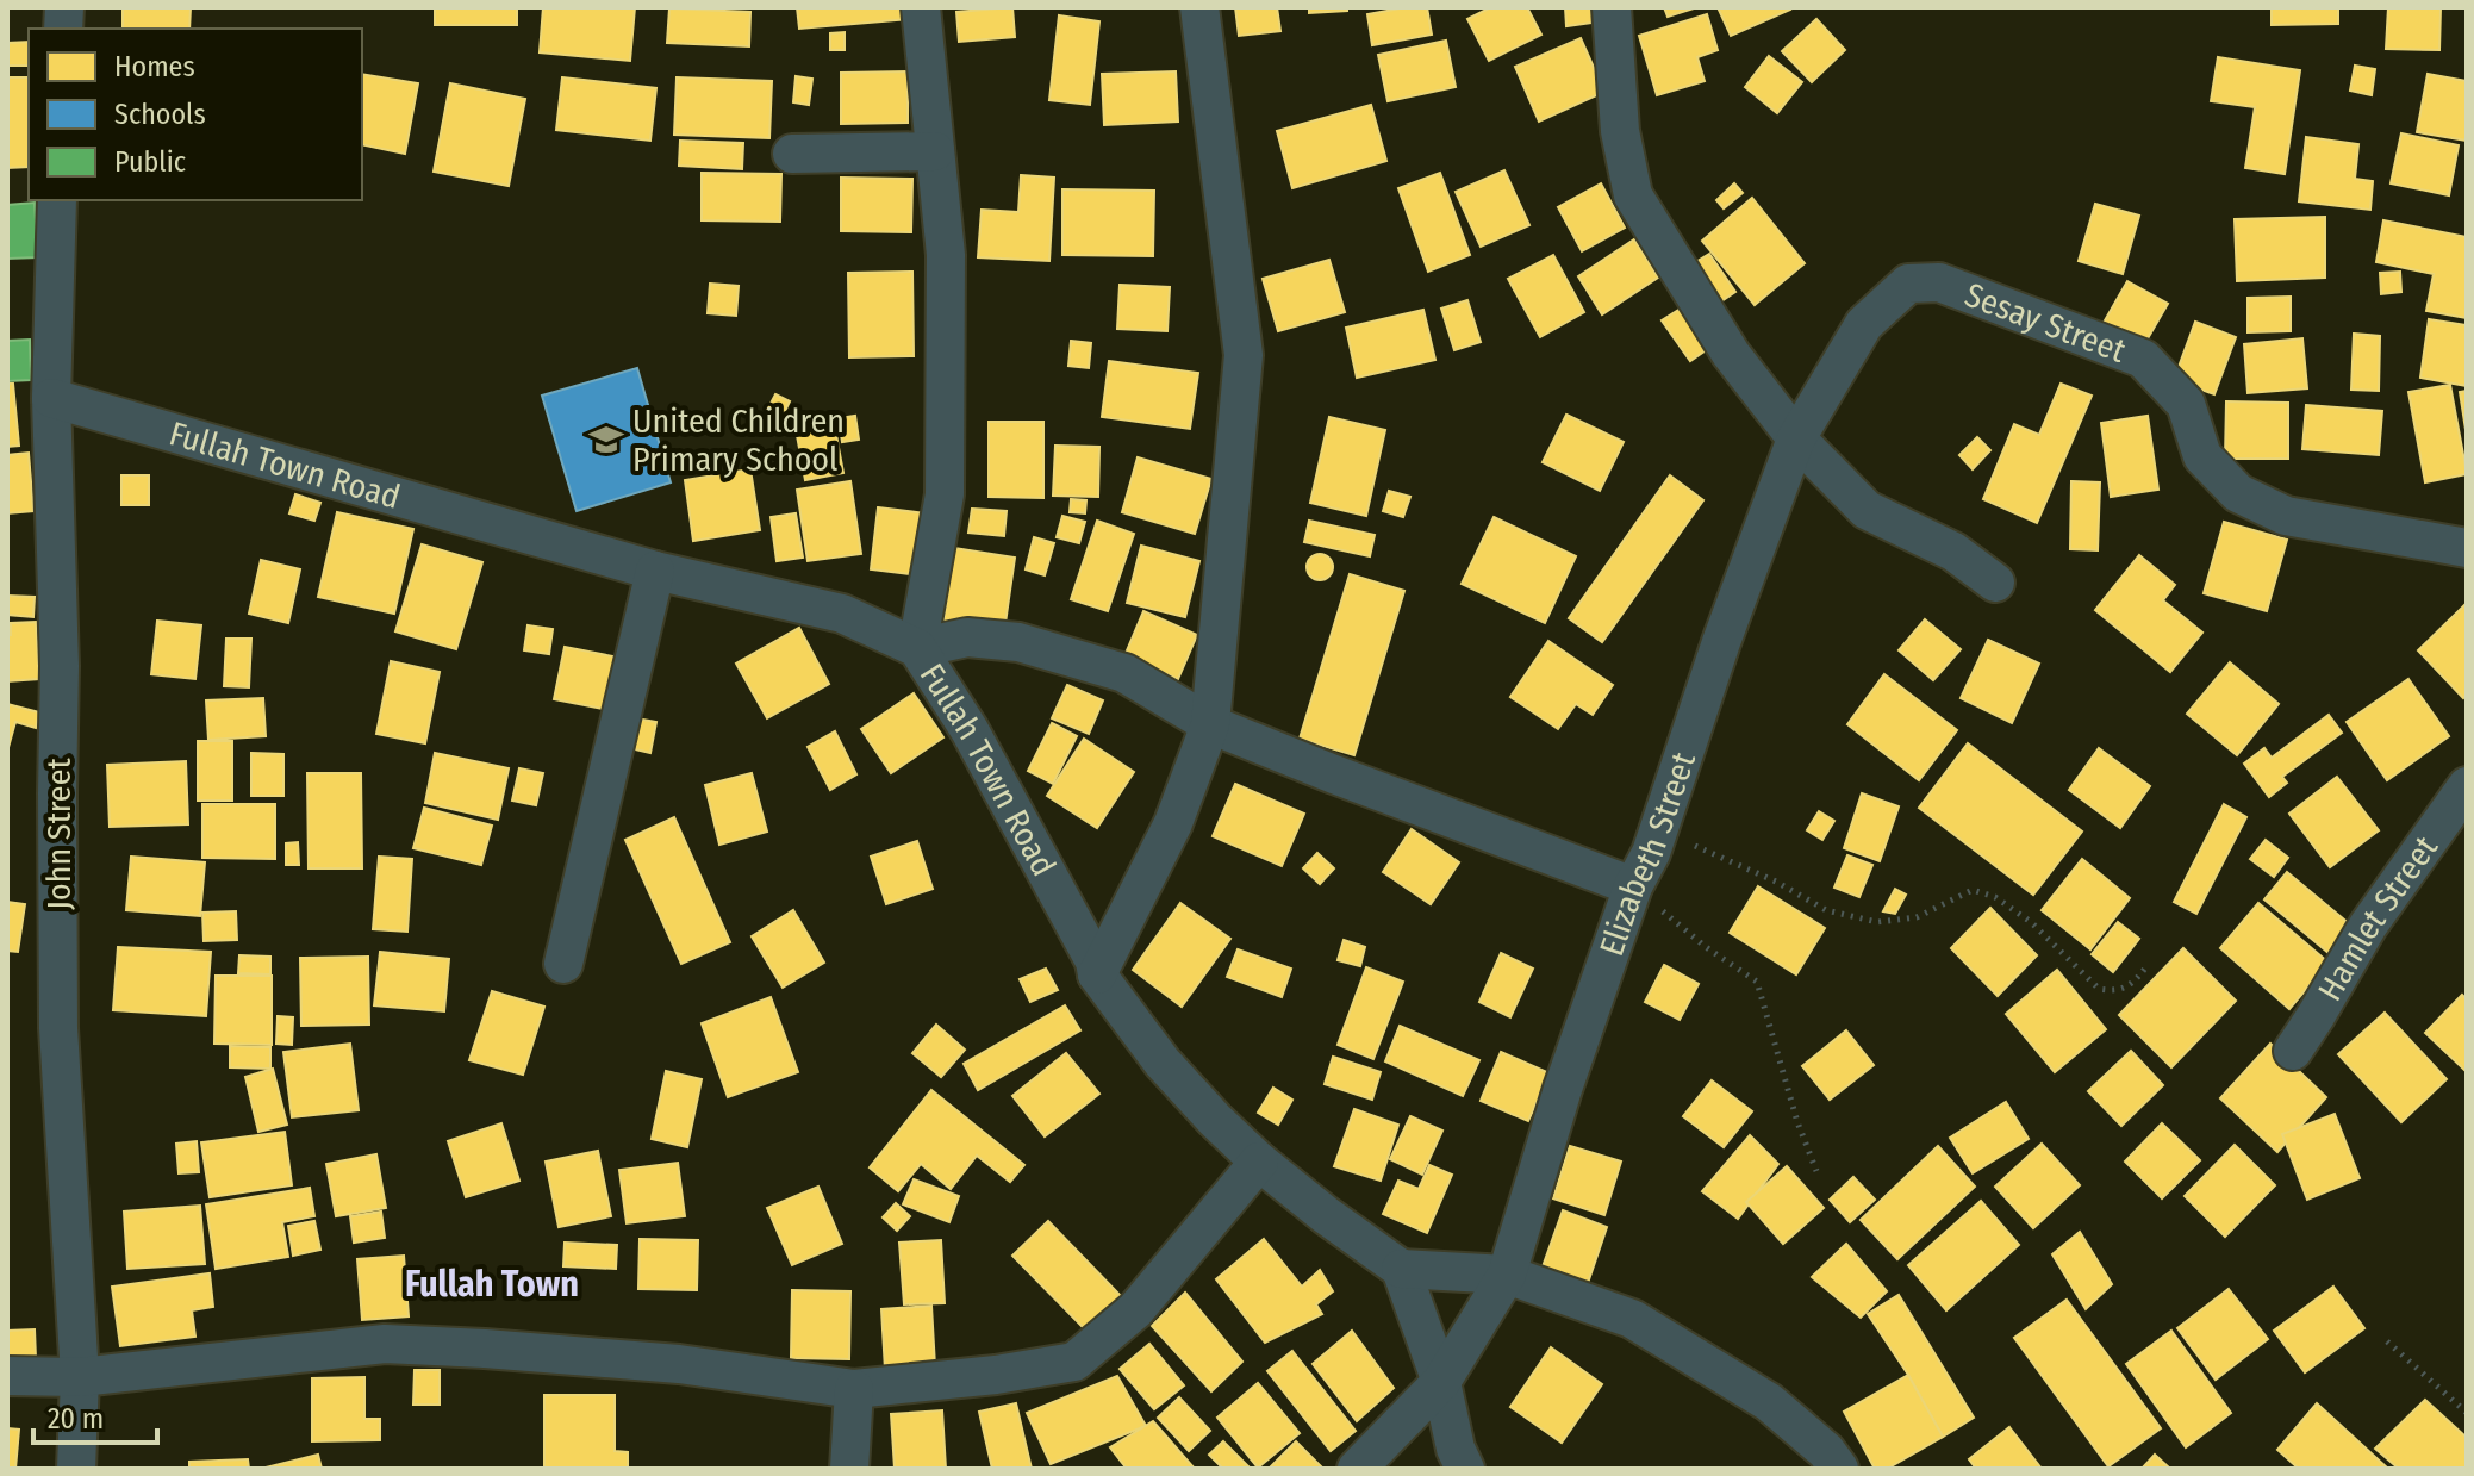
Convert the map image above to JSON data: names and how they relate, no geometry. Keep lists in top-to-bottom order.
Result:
{
  "streets": {
    "street": [
      "Sesay Street",
      "Fullah Town Road",
      "John Street",
      "Elizabeth Street",
      "Hamlet Street"
    ]
  },
  "crossings": [
    ["Sesay Street", "Elizabeth Street"],
    ["Fullah Town Road", "John Street"]
  ],
  "districts": ["Fullah Town"],
  "places": {
    "school or university": ["United Children Primary School"]
  },
  "legend": ["Homes", "Schools", "Public"],
  "scale_bar": "20 m"
}
